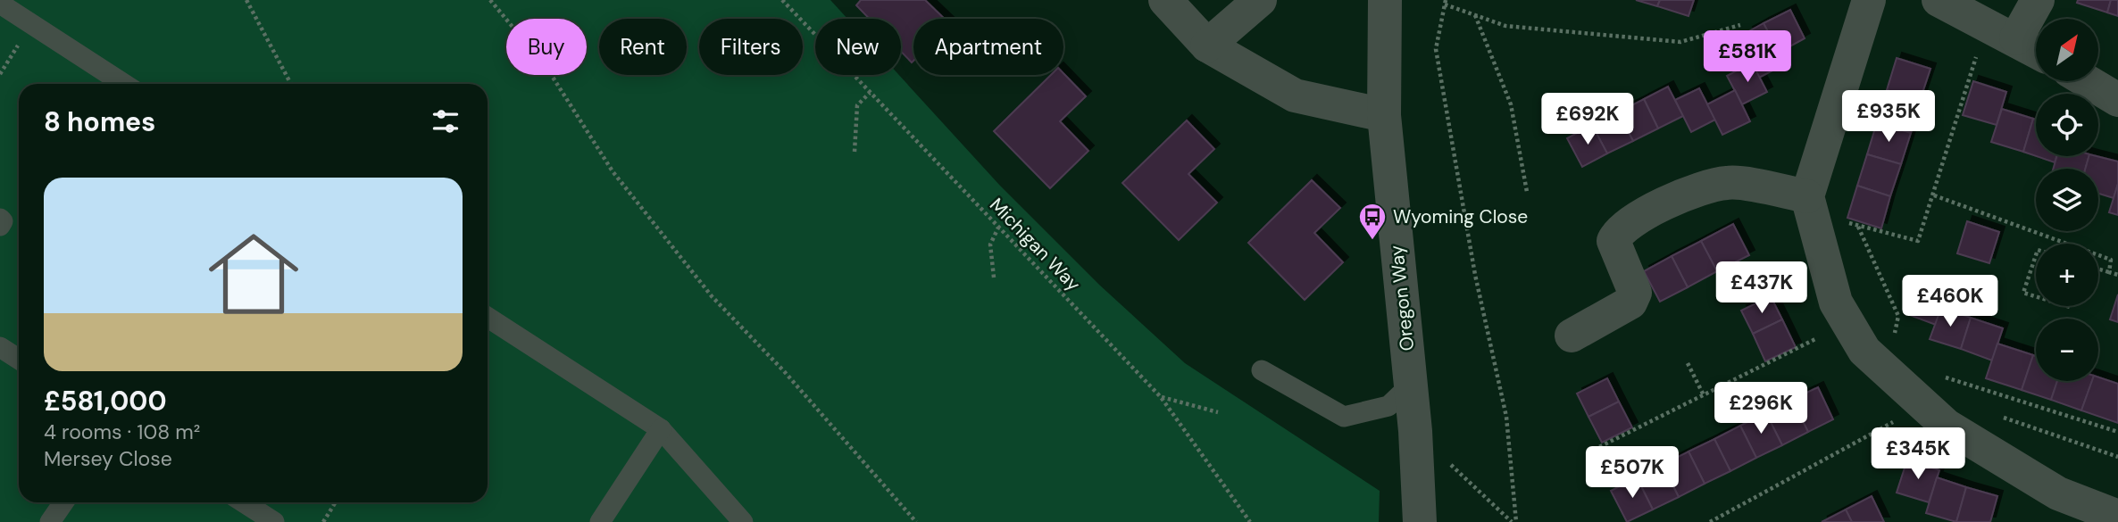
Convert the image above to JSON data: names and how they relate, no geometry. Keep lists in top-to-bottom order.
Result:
{
  "streets": {
    "street": ["Oregon Way"],
    "path": ["Michigan Way"]
  },
  "places": {
    "bus stop": ["Wyoming Close"]
  },
  "north": "top right",
  "page": {
    "map_buttons": ["+", "−"],
    "chip": [
      "Buy",
      "Rent",
      "Filters",
      "New",
      "Apartment"
    ],
    "price": [
      "£581K",
      "£935K",
      "£692K",
      "£437K",
      "£460K",
      "£296K",
      "£345K",
      "£507K"
    ],
    "heading": "8 homes",
    "list": [
      {
        "name": "£581,000",
        "note": "4 rooms · 108 m² · Mersey Close"
      }
    ]
  }
}
